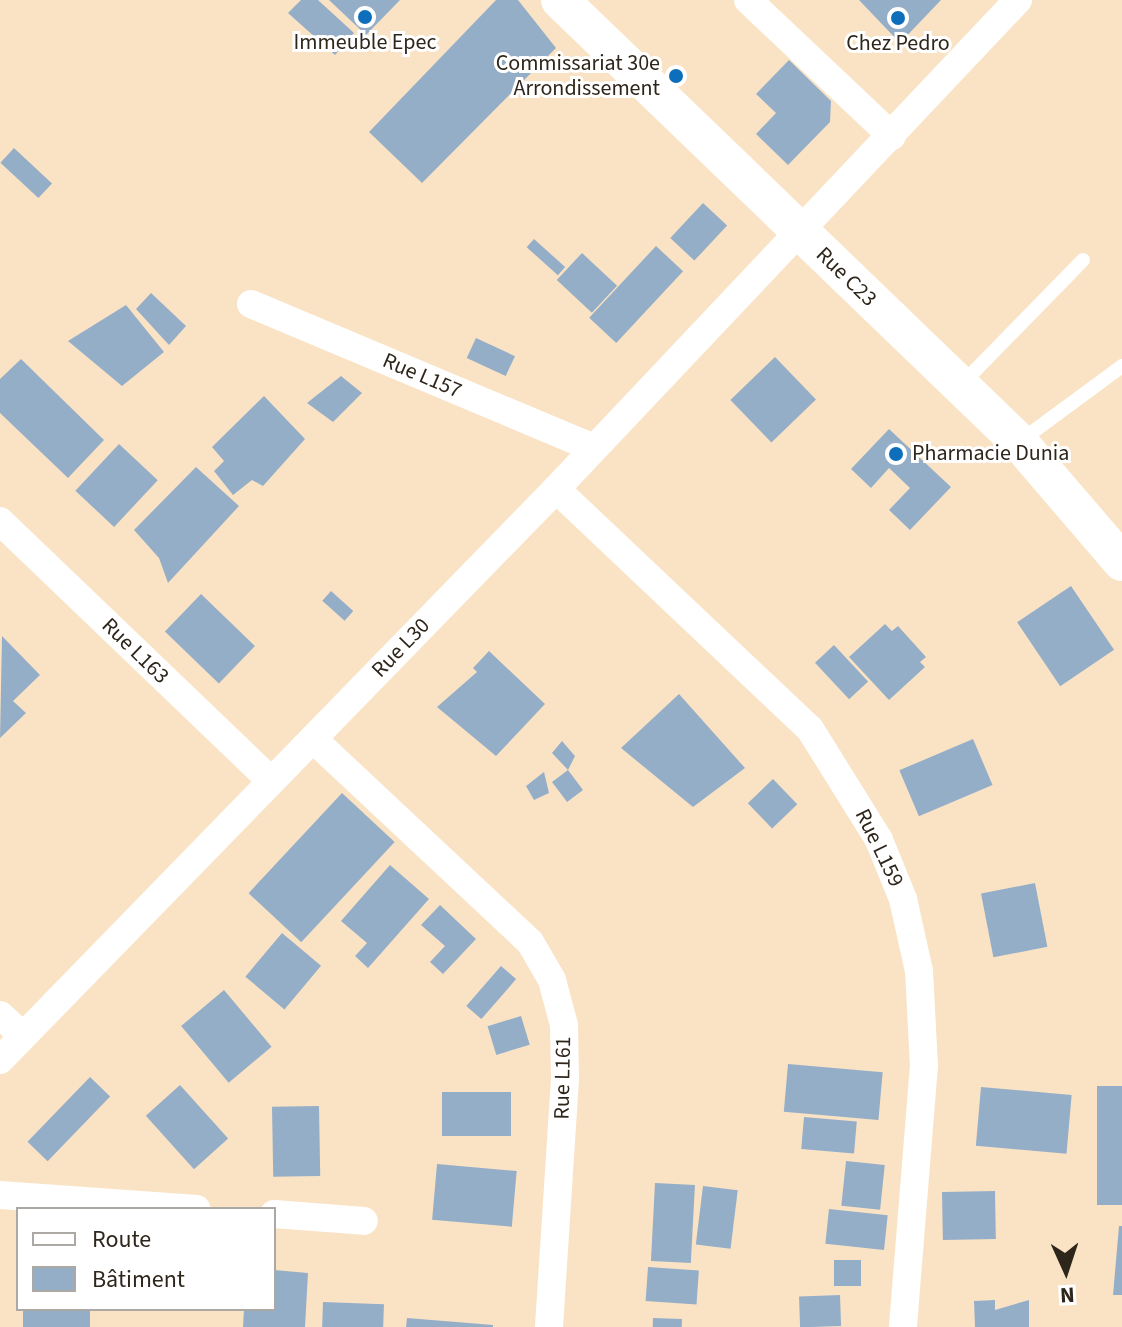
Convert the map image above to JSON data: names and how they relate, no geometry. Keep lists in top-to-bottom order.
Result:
{
  "streets": {
    "street": [
      "Rue C23",
      "Rue L157",
      "Rue L30",
      "Rue L163",
      "Rue L159",
      "Rue L161"
    ]
  },
  "crossings": [
    ["Rue C23", "Rue L30"],
    ["Rue L157", "Rue L30"],
    ["Rue L30", "Rue L163"],
    ["Rue L30", "Rue L159"],
    ["Rue L30", "Rue L161"]
  ],
  "places": [
    "Immeuble Epec",
    "Chez Pedro",
    "Commissariat 30e Arrondissement",
    "Pharmacie Dunia"
  ],
  "legend": ["Route", "Bâtiment"],
  "north": "bottom"
}
